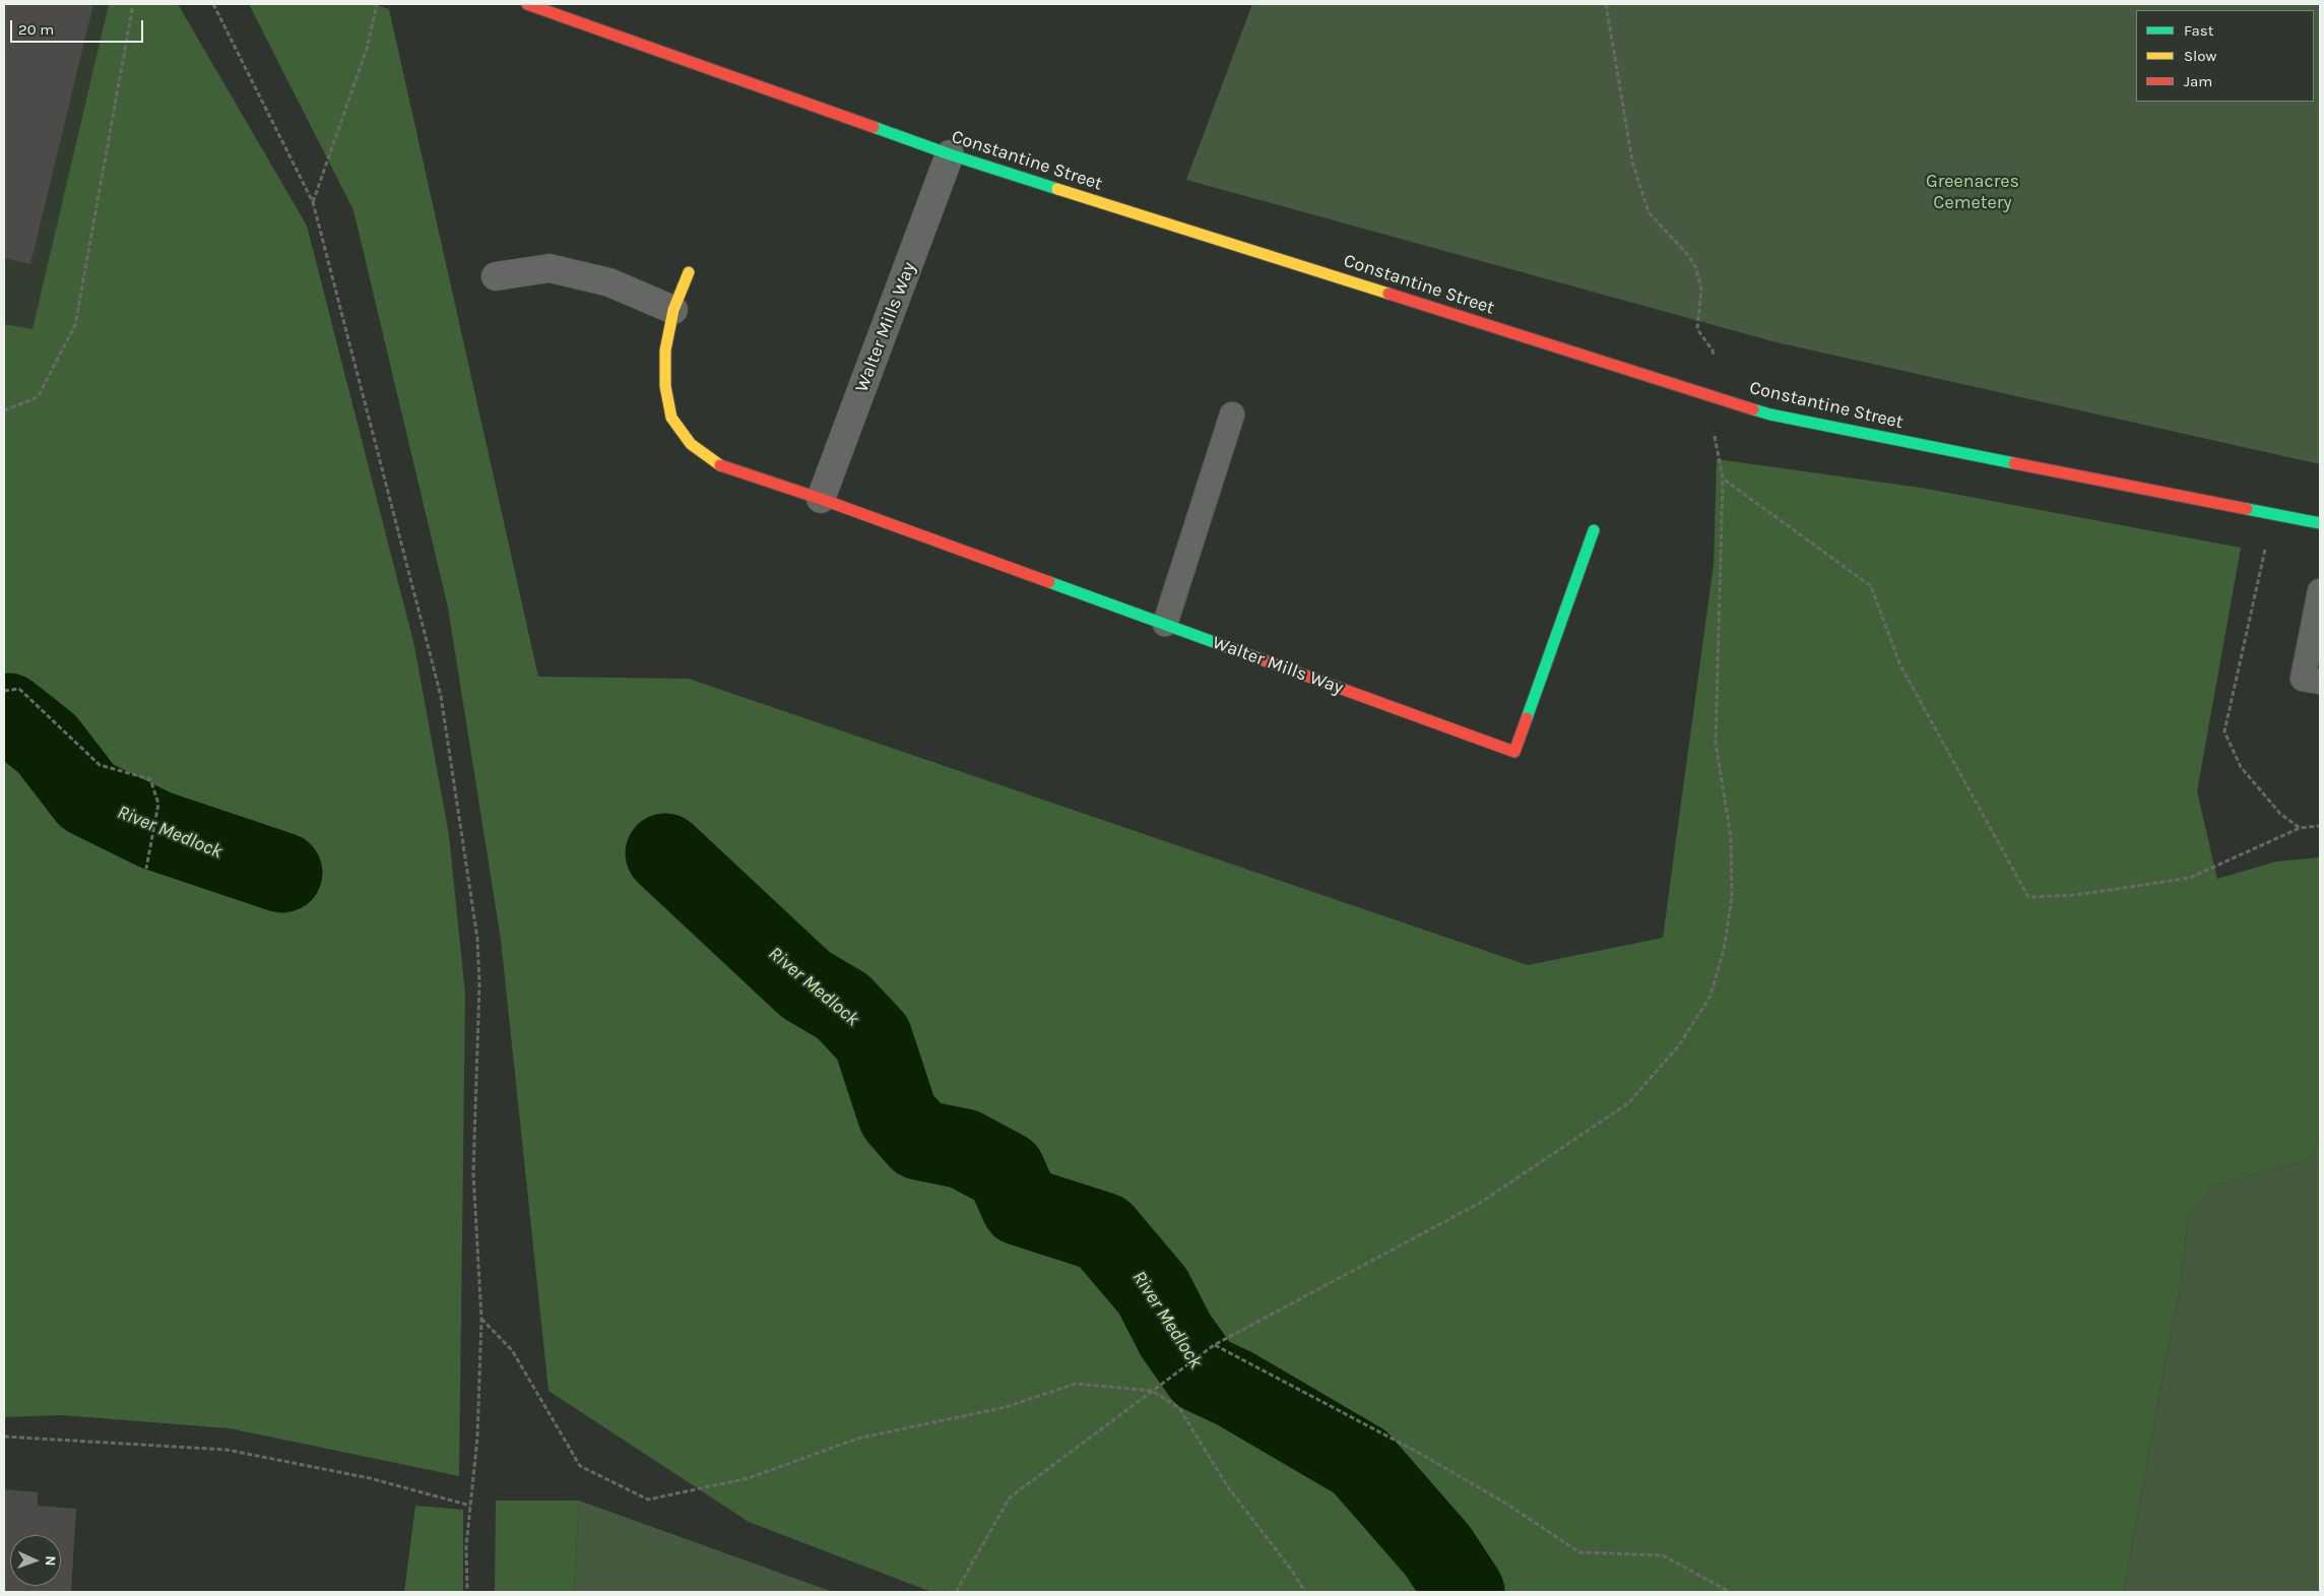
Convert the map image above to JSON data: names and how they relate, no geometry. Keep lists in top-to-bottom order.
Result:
{
  "streets": {
    "street": ["Constantine Street", "Walter Mills Way"]
  },
  "crossings": [
    ["Constantine Street", "Walter Mills Way"]
  ],
  "water": ["River Medlock"],
  "parks": ["Greenacres Cemetery"],
  "legend": ["Fast", "Slow", "Jam"],
  "scale_bar": "20 m",
  "north": "right"
}
